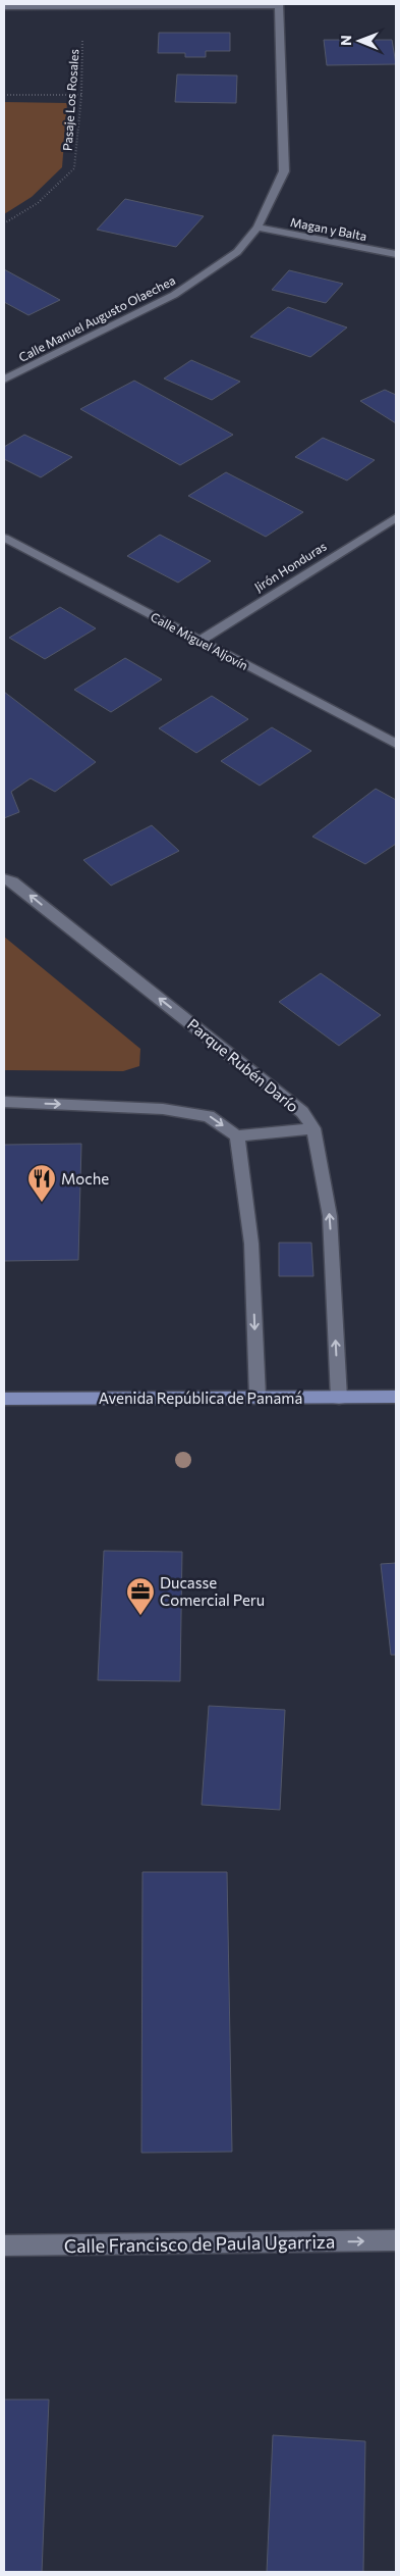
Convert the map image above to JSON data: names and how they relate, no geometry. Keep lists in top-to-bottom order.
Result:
{
  "streets": {
    "main road": ["Avenida República de Panamá"],
    "street": [
      "Magan y Balta",
      "Calle Manuel Augusto Olaechea",
      "Jirón Honduras",
      "Calle Miguel Aljovín",
      "Parque Rubén Darío",
      "Calle Francisco de Paula Ugarriza"
    ],
    "path": ["Pasaje Los Rosales"]
  },
  "crossings": [
    ["Magan y Balta", "Calle Manuel Augusto Olaechea"],
    ["Jirón Honduras", "Calle Miguel Aljovín"],
    ["Parque Rubén Darío", "Avenida República de Panamá"]
  ],
  "one_way": ["Parque Rubén Darío", "Calle Francisco de Paula Ugarriza"],
  "places": {
    "restaurant": ["Moche"],
    "office": ["Ducasse Comercial Peru"]
  },
  "north": "left"
}
